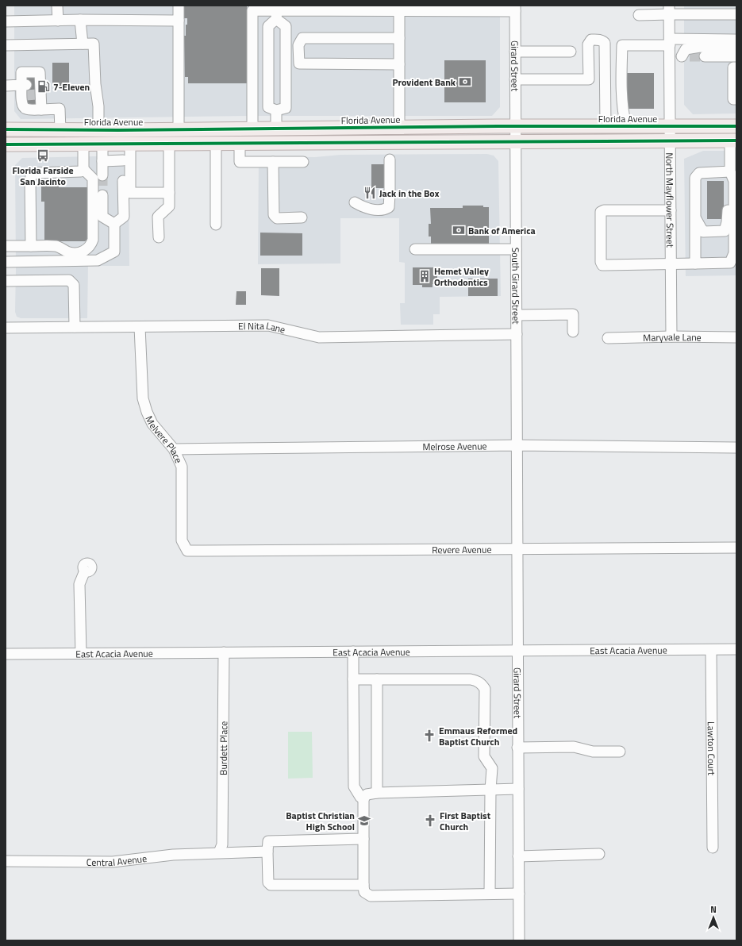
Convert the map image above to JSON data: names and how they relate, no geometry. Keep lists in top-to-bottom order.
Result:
{
  "streets": {
    "main road": ["Florida Avenue"],
    "street": [
      "Girard Street",
      "North Mayflower Street",
      "South Girard Street",
      "El Nita Lane",
      "Maryvale Lane",
      "Melvere Place",
      "Melrose Avenue",
      "Revere Avenue",
      "East Acacia Avenue",
      "Burdett Place",
      "Lawton Court",
      "Central Avenue"
    ]
  },
  "crossings": [
    ["Girard Street", "Florida Avenue"],
    ["Girard Street", "South Girard Street"],
    ["Girard Street", "Melrose Avenue"],
    ["Girard Street", "Revere Avenue"],
    ["Girard Street", "East Acacia Avenue"],
    ["Florida Avenue", "North Mayflower Street"],
    ["Florida Avenue", "South Girard Street"],
    ["North Mayflower Street", "Maryvale Lane"],
    ["South Girard Street", "El Nita Lane"],
    ["South Girard Street", "Melrose Avenue"],
    ["El Nita Lane", "Melvere Place"],
    ["Melvere Place", "Melrose Avenue"],
    ["Melvere Place", "Revere Avenue"],
    ["East Acacia Avenue", "Burdett Place"],
    ["East Acacia Avenue", "Lawton Court"],
    ["Burdett Place", "Central Avenue"]
  ],
  "places": {
    "bank": ["Provident Bank", "Bank of America"],
    "fuel station": ["7-Eleven"],
    "bus stop": ["Florida Farside San Jacinto"],
    "restaurant": ["Jack in the Box"],
    "building": ["Hemet Valley Orthodontics"],
    "church": ["Emmaus Reformed Baptist Church", "First Baptist Church"],
    "school or university": ["Baptist Christian High School"]
  },
  "north": "top"
}
